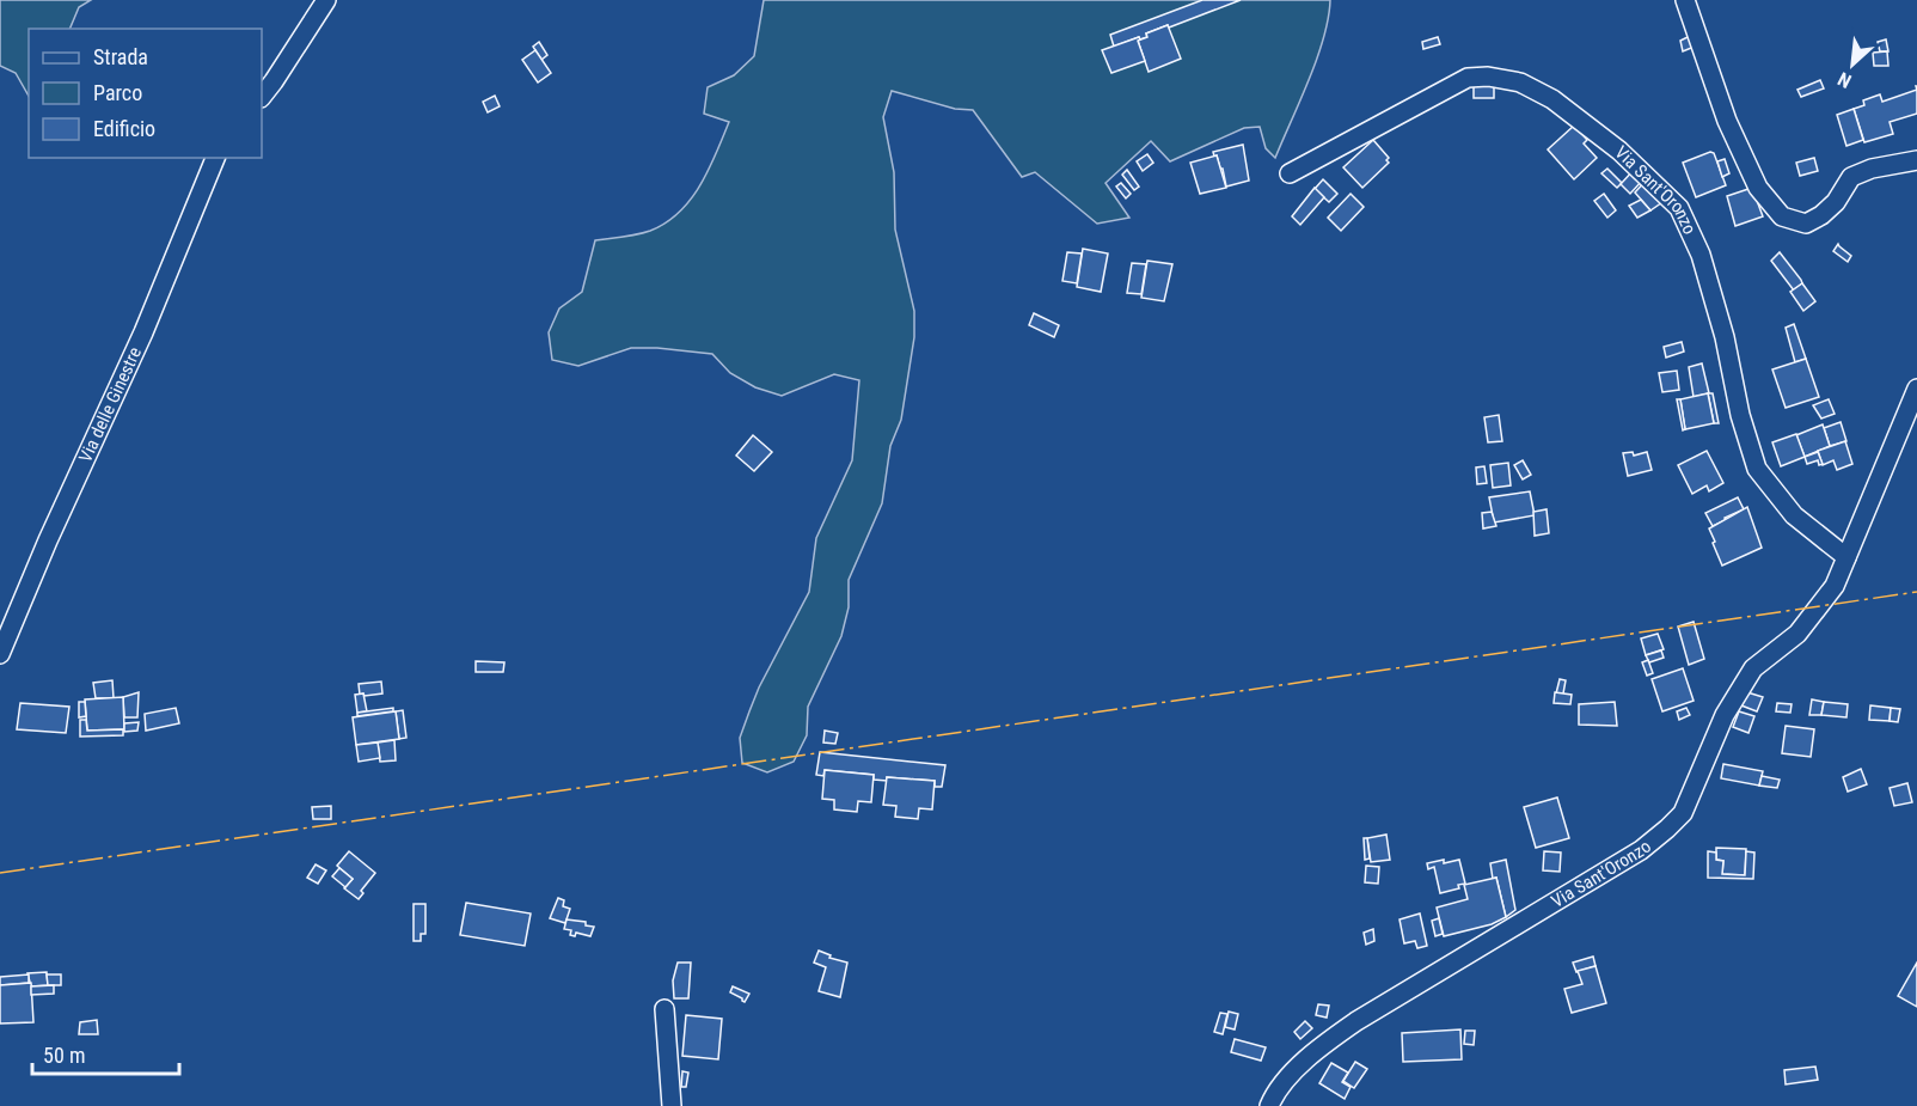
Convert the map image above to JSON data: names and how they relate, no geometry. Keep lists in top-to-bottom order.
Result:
{
  "streets": {
    "street": ["Via Sant'Oronzo", "Via delle Ginestre"]
  },
  "legend": ["Strada", "Parco", "Edificio"],
  "scale_bar": "50 m",
  "north": "bottom left"
}
